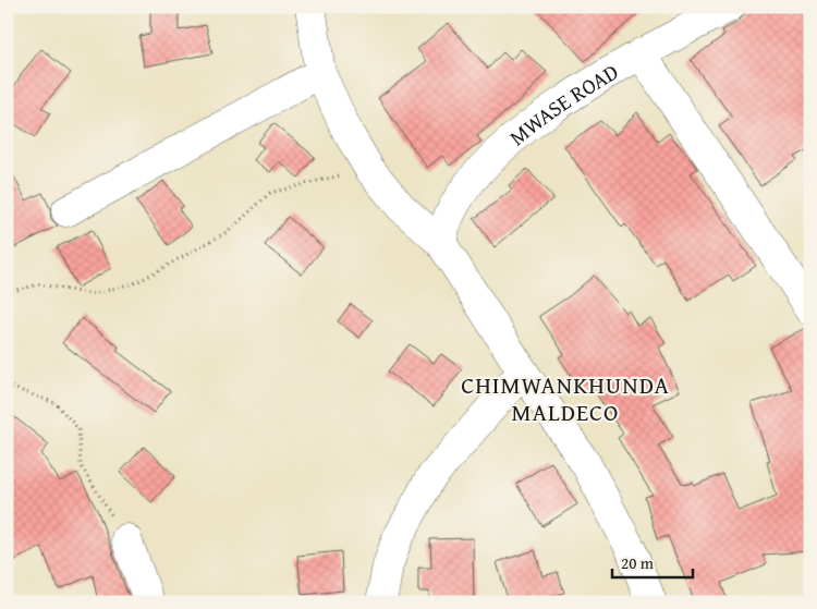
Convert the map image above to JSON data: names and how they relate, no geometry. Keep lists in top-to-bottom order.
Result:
{
  "streets": {
    "street": ["MWASE ROAD"]
  },
  "districts": ["CHIMWANKHUNDA MALDECO"],
  "scale_bar": "20 m"
}
